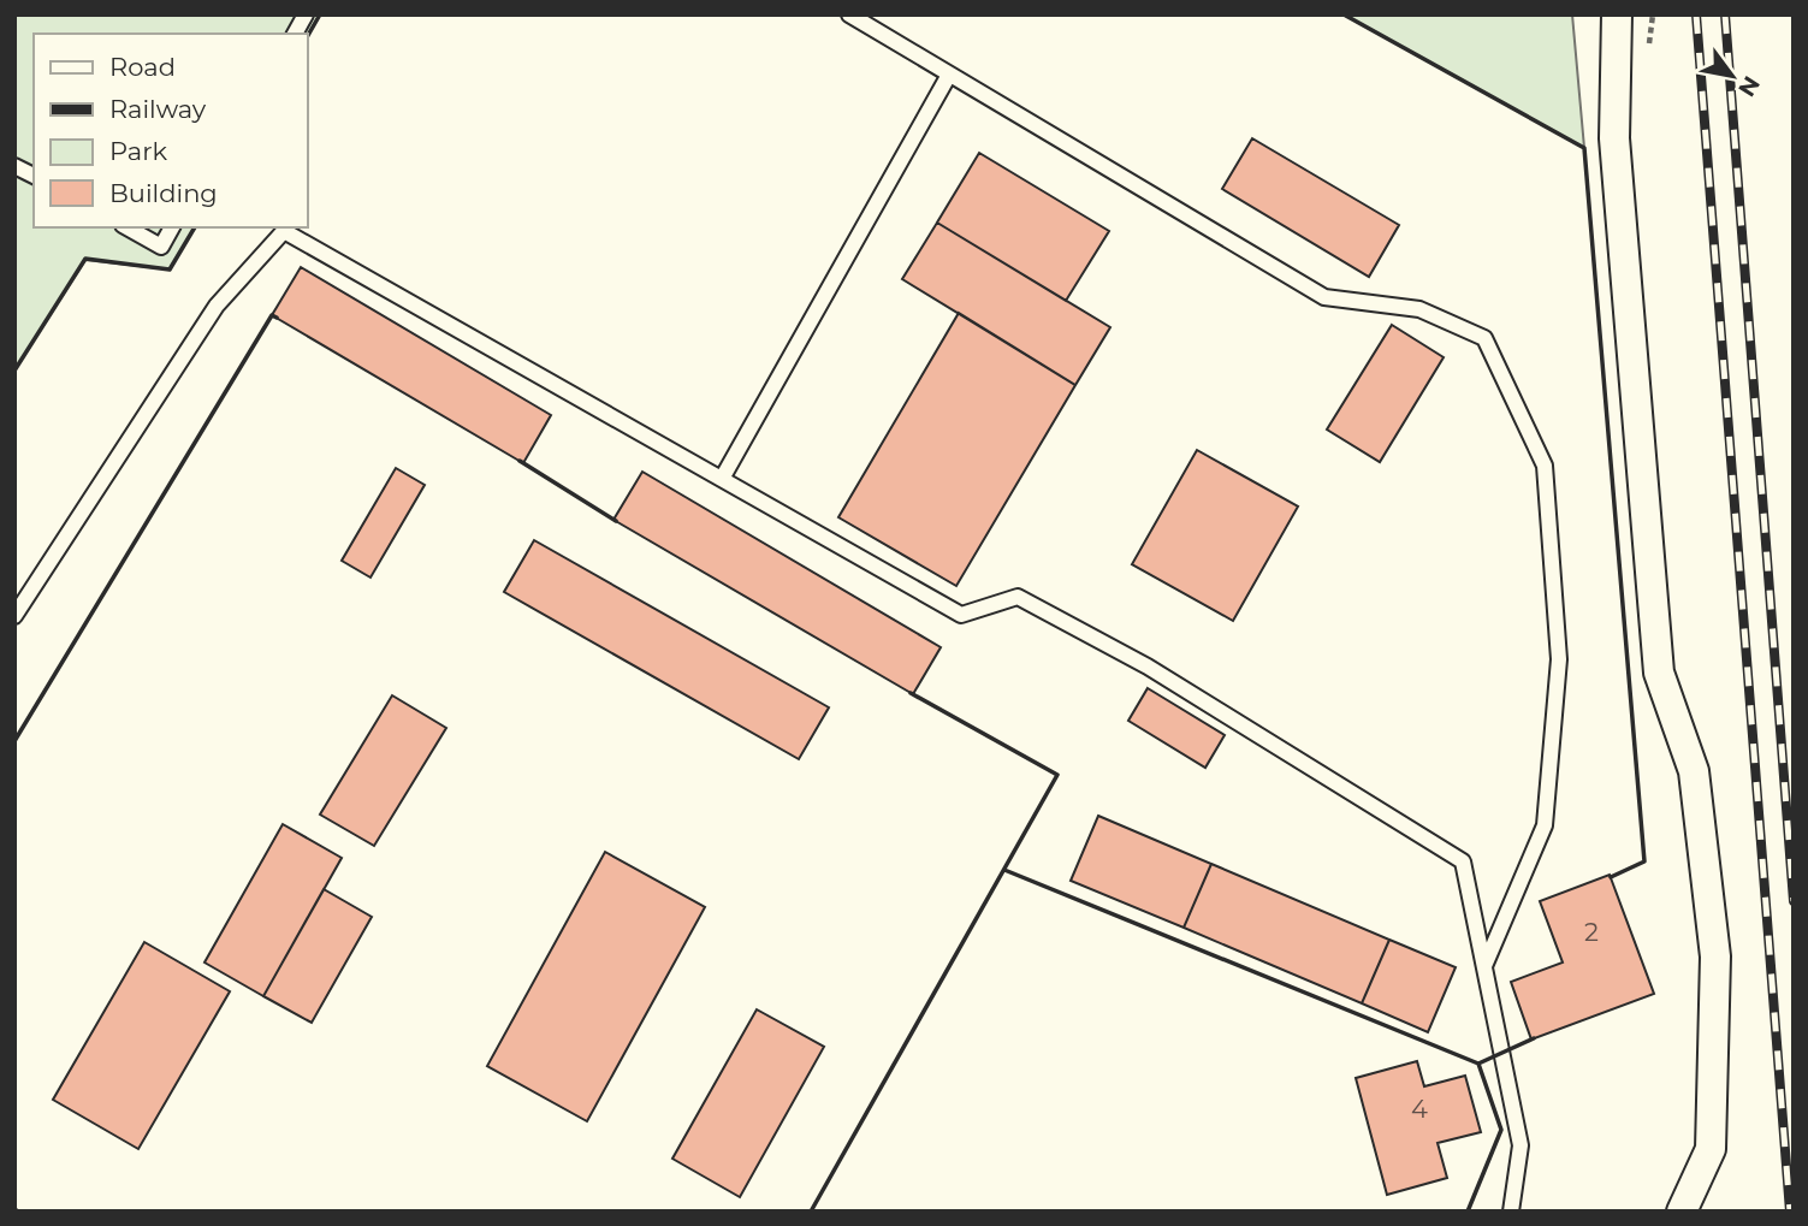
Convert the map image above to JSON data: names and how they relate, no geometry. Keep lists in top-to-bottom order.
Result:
{
  "house_numbers": ["2", "4"],
  "legend": [
    "Road",
    "Railway",
    "Park",
    "Building"
  ],
  "north": "bottom right"
}
